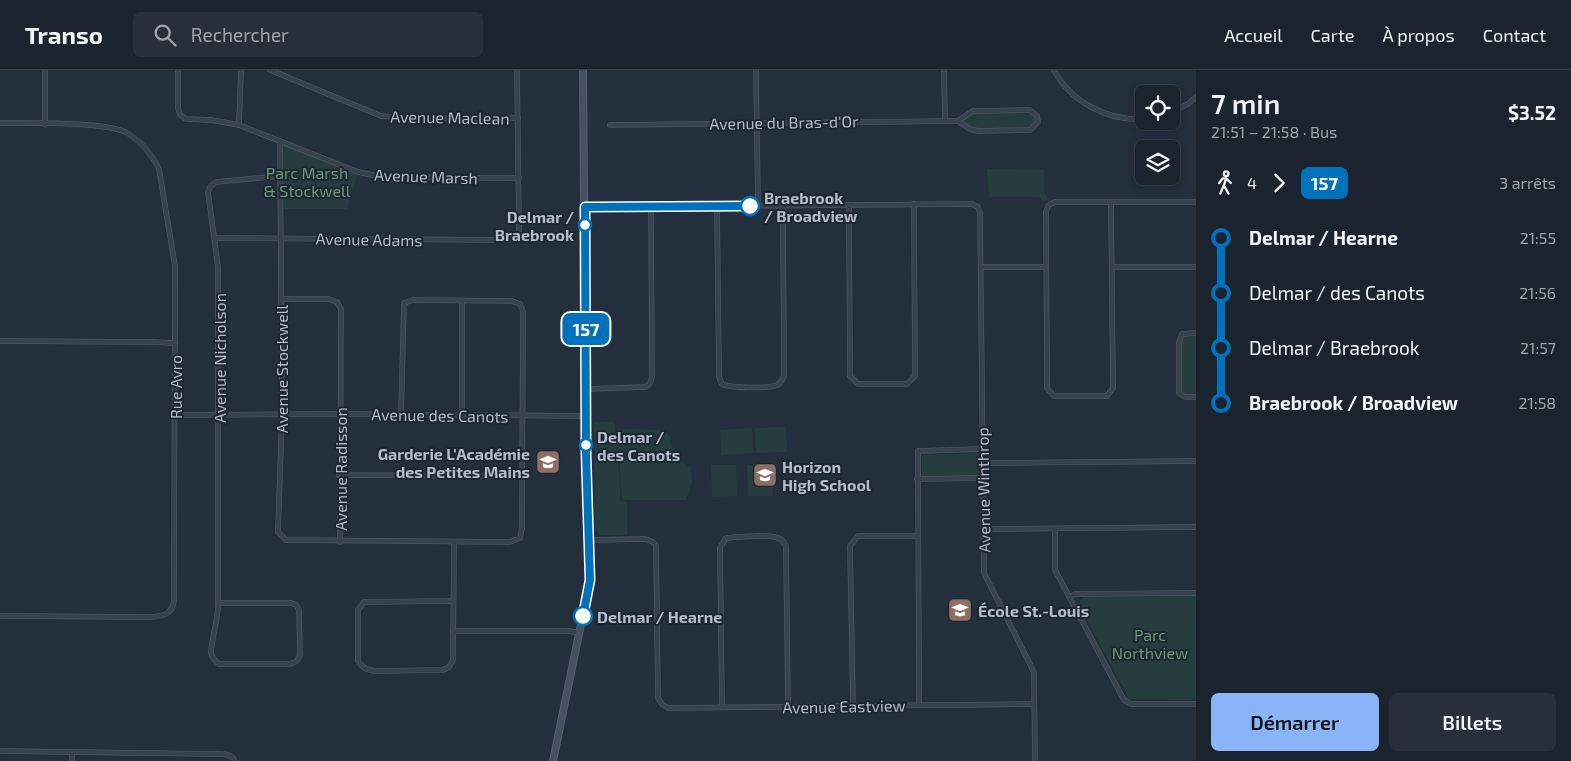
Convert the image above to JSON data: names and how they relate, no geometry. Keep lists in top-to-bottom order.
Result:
{
  "streets": {
    "street": [
      "Avenue Maclean",
      "Avenue du Bras-d'Or",
      "Avenue Marsh",
      "Avenue Adams",
      "Avenue Nicholson",
      "Avenue Stockwell",
      "Rue Avro",
      "Avenue des Canots",
      "Avenue Radisson",
      "Avenue Winthrop",
      "Avenue Eastview"
    ]
  },
  "crossings": [
    ["Avenue Marsh", "Avenue Adams"],
    ["Avenue Marsh", "Avenue Stockwell"],
    ["Avenue Adams", "Avenue Nicholson"],
    ["Avenue Adams", "Avenue Stockwell"],
    ["Avenue Nicholson", "Avenue Stockwell"],
    ["Avenue Nicholson", "Avenue des Canots"],
    ["Avenue Stockwell", "Avenue des Canots"],
    ["Avenue Stockwell", "Avenue Radisson"],
    ["Rue Avro", "Avenue des Canots"],
    ["Avenue des Canots", "Avenue Radisson"],
    ["Avenue Winthrop", "Avenue Eastview"]
  ],
  "parks": ["Parc Marsh & Stockwell", "Parc Northview"],
  "places": {
    "other": [
      "Braebrook / Broadview",
      "Delmar / Braebrook",
      "Delmar / des Canots",
      "Delmar / Hearne"
    ],
    "school or university": ["Garderie L'Académie des Petites Mains", "Horizon High School", "École St.-Louis"]
  },
  "lines": ["bus line 157"],
  "page": {
    "header": "Transo",
    "search": "Rechercher",
    "nav": [
      "Accueil",
      "Carte",
      "À propos",
      "Contact"
    ],
    "on_map": "157",
    "heading": ["7 min", "21:51 – 21:58 · Bus", "$3.52"],
    "legs": ["4", "157", "3 arrêts"],
    "list": [
      {
        "name": "Delmar / Hearne",
        "value": "21:55"
      },
      {
        "name": "Delmar / des Canots",
        "value": "21:56"
      },
      {
        "name": "Delmar / Braebrook",
        "value": "21:57"
      },
      {
        "name": "Braebrook / Broadview",
        "value": "21:58"
      }
    ],
    "buttons": ["Démarrer", "Billets"]
  }
}
